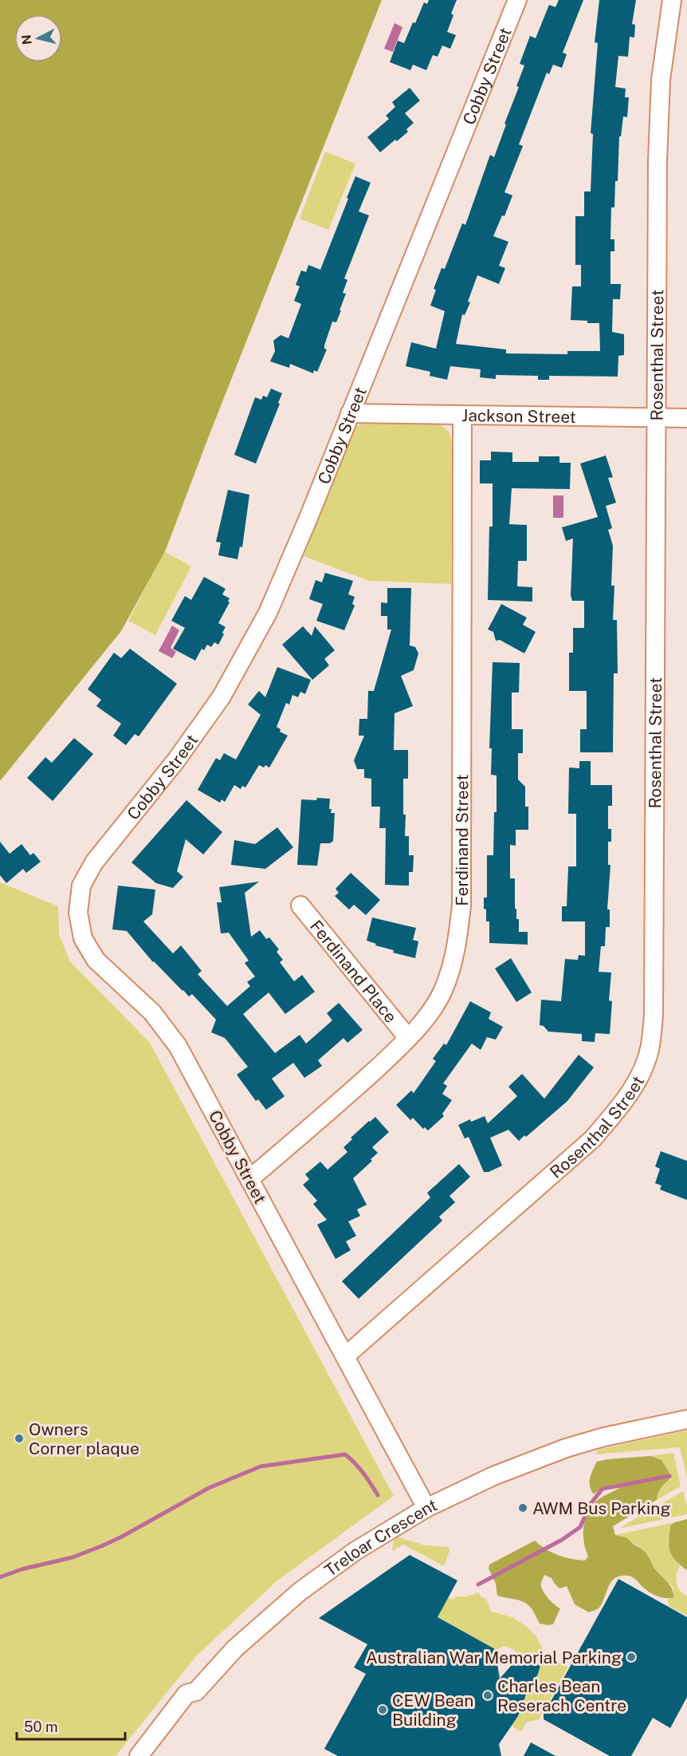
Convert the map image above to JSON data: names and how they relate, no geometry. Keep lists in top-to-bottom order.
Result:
{
  "streets": {
    "street": [
      "Cobby Street",
      "Rosenthal Street",
      "Jackson Street",
      "Ferdinand Street",
      "Ferdinand Place",
      "Treloar Crescent"
    ]
  },
  "crossings": [
    ["Cobby Street", "Rosenthal Street"],
    ["Cobby Street", "Jackson Street"],
    ["Cobby Street", "Ferdinand Street"],
    ["Cobby Street", "Treloar Crescent"],
    ["Rosenthal Street", "Jackson Street"],
    ["Jackson Street", "Ferdinand Street"],
    ["Ferdinand Street", "Ferdinand Place"]
  ],
  "places": [
    "Owners Corner plaque",
    "AWM Bus Parking",
    "Australian War Memorial Parking",
    "Charles Bean Reserach Centre",
    "CEW Bean Building"
  ],
  "scale_bar": "50 m",
  "north": "left"
}
